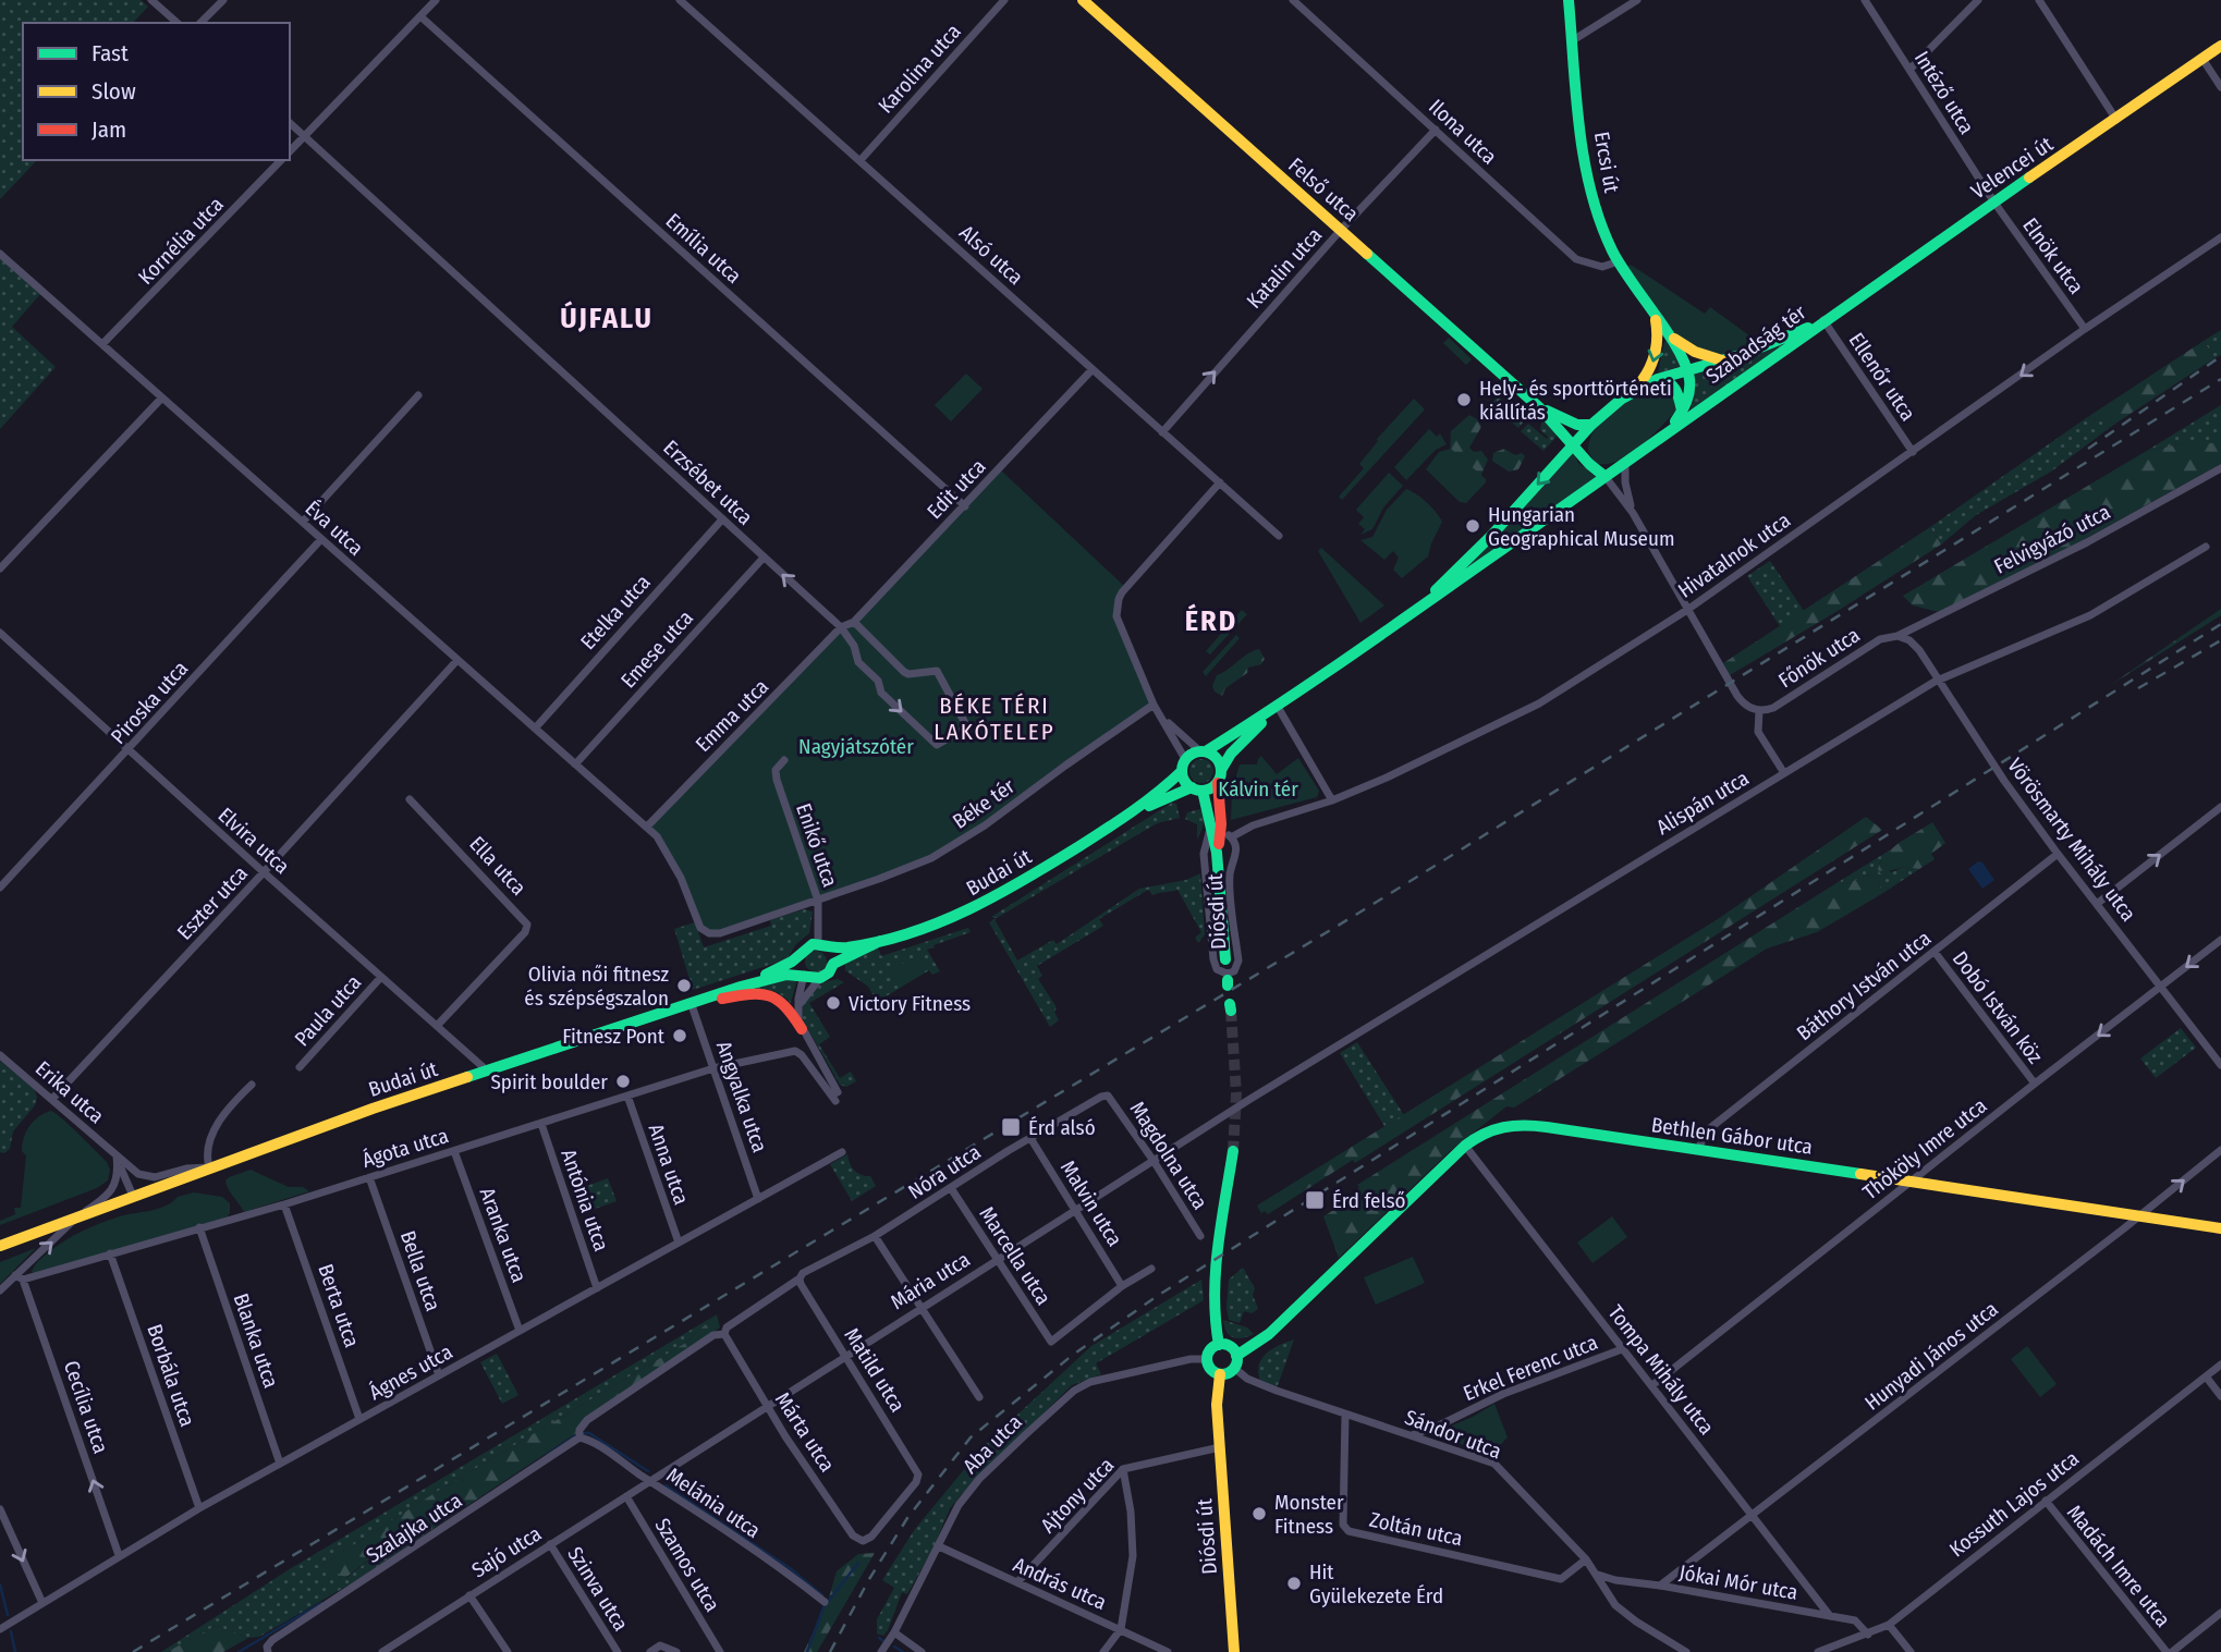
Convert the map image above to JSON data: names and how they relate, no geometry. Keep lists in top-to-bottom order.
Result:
{
  "streets": {
    "main road": [
      "Ercsi út",
      "Velencei út",
      "Felső utca",
      "Szabadság tér",
      "Budai út",
      "Diósdi út",
      "Bethlen Gábor utca"
    ],
    "street": [
      "Karolina utca",
      "Intéző utca",
      "Ilona utca",
      "Kornélia utca",
      "Emília utca",
      "Alsó utca",
      "Elnök utca",
      "Katalin utca",
      "Ellenőr utca",
      "Erzsébet utca",
      "Edit utca",
      "Éva utca",
      "Felvigyázó utca",
      "Hivatalnok utca",
      "Etelka utca",
      "Emese utca",
      "Főnök utca",
      "Piroska utca",
      "Emma utca",
      "Alispán utca",
      "Béke tér",
      "Vörösmarty Mihály utca",
      "Elvira utca",
      "Enikő utca",
      "Ella utca",
      "Eszter utca",
      "Báthory István utca",
      "Dobó István köz",
      "Paula utca",
      "Erika utca",
      "Angyalka utca",
      "Ágota utca",
      "Thököly Imre utca",
      "Magdolna utca",
      "Anna utca",
      "Nóra utca",
      "Antónia utca",
      "Malvin utca",
      "Aranka utca",
      "Marcella utca",
      "Bella utca",
      "Mária utca",
      "Berta utca",
      "Blanka utca",
      "Hunyadi János utca",
      "Erkel Ferenc utca",
      "Matild utca",
      "Tompa Mihály utca",
      "Ágnes utca",
      "Borbála utca",
      "Cecília utca",
      "Márta utca",
      "Sándor utca",
      "Aba utca",
      "Ajtony utca",
      "Melánia utca",
      "Kossuth Lajos utca",
      "Szalajka utca",
      "Zoltán utca",
      "Sajó utca",
      "Szamos utca",
      "Madách Imre utca",
      "Jókai Mór utca",
      "András utca",
      "Szinva utca"
    ]
  },
  "crossings": [
    ["Karolina utca", "Alsó utca"],
    ["Intéző utca", "Velencei út"],
    ["Intéző utca", "Elnök utca"],
    ["Ilona utca", "Ercsi út"],
    ["Ilona utca", "Katalin utca"],
    ["Ercsi út", "Szabadság tér"],
    ["Velencei út", "Elnök utca"],
    ["Velencei út", "Szabadság tér"],
    ["Velencei út", "Ellenőr utca"],
    ["Felső utca", "Katalin utca"],
    ["Felső utca", "Szabadság tér"],
    ["Kornélia utca", "Éva utca"],
    ["Emília utca", "Edit utca"],
    ["Alsó utca", "Katalin utca"],
    ["Alsó utca", "Edit utca"],
    ["Elnök utca", "Hivatalnok utca"],
    ["Szabadság tér", "Ellenőr utca"],
    ["Ellenőr utca", "Hivatalnok utca"],
    ["Erzsébet utca", "Edit utca"],
    ["Erzsébet utca", "Etelka utca"],
    ["Erzsébet utca", "Emese utca"],
    ["Erzsébet utca", "Emma utca"],
    ["Edit utca", "Emma utca"],
    ["Éva utca", "Etelka utca"],
    ["Éva utca", "Emese utca"],
    ["Éva utca", "Piroska utca"],
    ["Éva utca", "Emma utca"],
    ["Éva utca", "Béke tér"],
    ["Éva utca", "Eszter utca"],
    ["Felvigyázó utca", "Főnök utca"],
    ["Felvigyázó utca", "Vörösmarty Mihály utca"],
    ["Hivatalnok utca", "Diósdi út"],
    ["Főnök utca", "Vörösmarty Mihály utca"],
    ["Piroska utca", "Elvira utca"],
    ["Emma utca", "Béke tér"],
    ["Alispán utca", "Vörösmarty Mihály utca"],
    ["Alispán utca", "Mária utca"],
    ["Béke tér", "Enikő utca"],
    ["Vörösmarty Mihály utca", "Báthory István utca"],
    ["Vörösmarty Mihály utca", "Thököly Imre utca"],
    ["Elvira utca", "Ella utca"],
    ["Elvira utca", "Budai út"],
    ["Elvira utca", "Eszter utca"],
    ["Elvira utca", "Paula utca"],
    ["Enikő utca", "Budai út"],
    ["Budai út", "Diósdi út"],
    ["Budai út", "Erika utca"],
    ["Budai út", "Angyalka utca"],
    ["Budai út", "Ágota utca"],
    ["Budai út", "Cecília utca"],
    ["Eszter utca", "Erika utca"],
    ["Diósdi út", "Bethlen Gábor utca"],
    ["Diósdi út", "Sándor utca"],
    ["Diósdi út", "Aba utca"],
    ["Diósdi út", "Ajtony utca"],
    ["Báthory István utca", "Dobó István köz"],
    ["Báthory István utca", "Bethlen Gábor utca"],
    ["Dobó István köz", "Thököly Imre utca"],
    ["Angyalka utca", "Ágota utca"],
    ["Angyalka utca", "Ágnes utca"],
    ["Bethlen Gábor utca", "Thököly Imre utca"],
    ["Bethlen Gábor utca", "Hunyadi János utca"],
    ["Bethlen Gábor utca", "Tompa Mihály utca"],
    ["Bethlen Gábor utca", "Sándor utca"],
    ["Bethlen Gábor utca", "Aba utca"],
    ["Ágota utca", "Anna utca"],
    ["Ágota utca", "Antónia utca"],
    ["Ágota utca", "Aranka utca"],
    ["Ágota utca", "Bella utca"],
    ["Ágota utca", "Berta utca"],
    ["Ágota utca", "Blanka utca"],
    ["Ágota utca", "Borbála utca"],
    ["Ágota utca", "Cecília utca"],
    ["Thököly Imre utca", "Tompa Mihály utca"],
    ["Magdolna utca", "Nóra utca"],
    ["Magdolna utca", "Mária utca"],
    ["Anna utca", "Ágnes utca"],
    ["Nóra utca", "Malvin utca"],
    ["Nóra utca", "Marcella utca"],
    ["Nóra utca", "Matild utca"],
    ["Nóra utca", "Márta utca"],
    ["Nóra utca", "Melánia utca"],
    ["Nóra utca", "Szalajka utca"],
    ["Antónia utca", "Ágnes utca"],
    ["Malvin utca", "Marcella utca"],
    ["Malvin utca", "Mária utca"],
    ["Aranka utca", "Ágnes utca"],
    ["Marcella utca", "Mária utca"],
    ["Bella utca", "Ágnes utca"],
    ["Mária utca", "Matild utca"],
    ["Mária utca", "Márta utca"],
    ["Mária utca", "Melánia utca"],
    ["Mária utca", "Sajó utca"],
    ["Berta utca", "Ágnes utca"],
    ["Blanka utca", "Ágnes utca"],
    ["Hunyadi János utca", "Tompa Mihály utca"],
    ["Hunyadi János utca", "Jókai Mór utca"],
    ["Erkel Ferenc utca", "Tompa Mihály utca"],
    ["Erkel Ferenc utca", "Sándor utca"],
    ["Matild utca", "Márta utca"],
    ["Tompa Mihály utca", "Jókai Mór utca"],
    ["Ágnes utca", "Borbála utca"],
    ["Ágnes utca", "Cecília utca"],
    ["Sándor utca", "Aba utca"],
    ["Sándor utca", "Zoltán utca"],
    ["Sándor utca", "Jókai Mór utca"],
    ["Aba utca", "András utca"],
    ["Ajtony utca", "András utca"],
    ["Melánia utca", "Szalajka utca"],
    ["Melánia utca", "Sajó utca"],
    ["Kossuth Lajos utca", "Madách Imre utca"],
    ["Kossuth Lajos utca", "Jókai Mór utca"],
    ["Sajó utca", "Szamos utca"],
    ["Sajó utca", "Szinva utca"]
  ],
  "one_way": ["Katalin utca", "Cecília utca"],
  "districts": ["ÚJFALU", "ÉRD", "BÉKE TÉRI LAKÓTELEP"],
  "parks": ["Nagyjátszótér", "Kálvin tér"],
  "places": {
    "other": [
      "Hely- és sporttörténeti kiállítás",
      "Hungarian Geographical Museum",
      "Olivia női fitnesz és szépségszalon",
      "Victory Fitness",
      "Fitnesz Pont",
      "Spirit boulder",
      "Monster Fitness",
      "Hit Gyülekezete Érd"
    ],
    "transit": ["Érd alsó", "Érd felső"]
  },
  "legend": ["Fast", "Slow", "Jam"]
}
